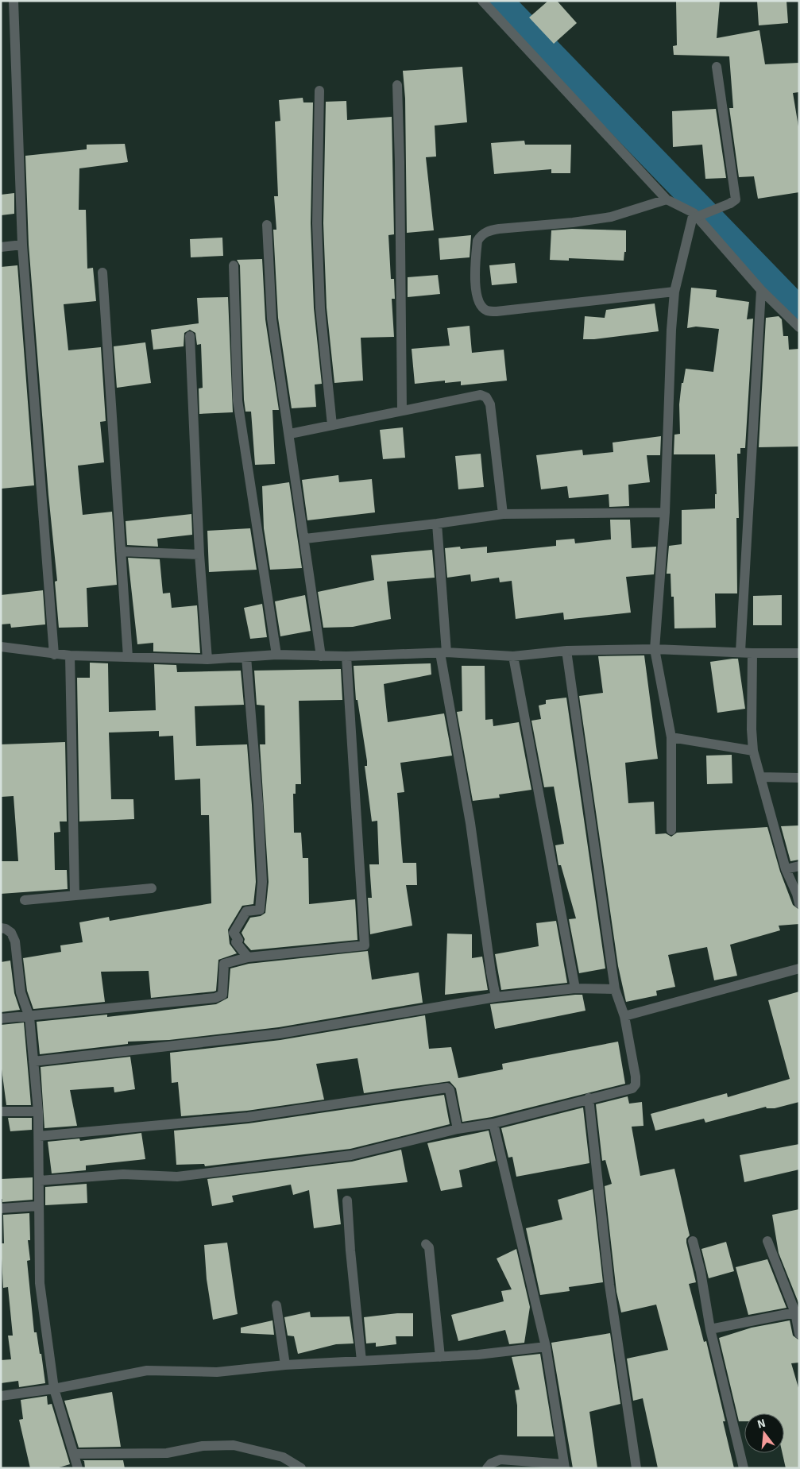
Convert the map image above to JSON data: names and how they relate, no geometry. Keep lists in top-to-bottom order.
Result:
{
  "north": "top"
}
